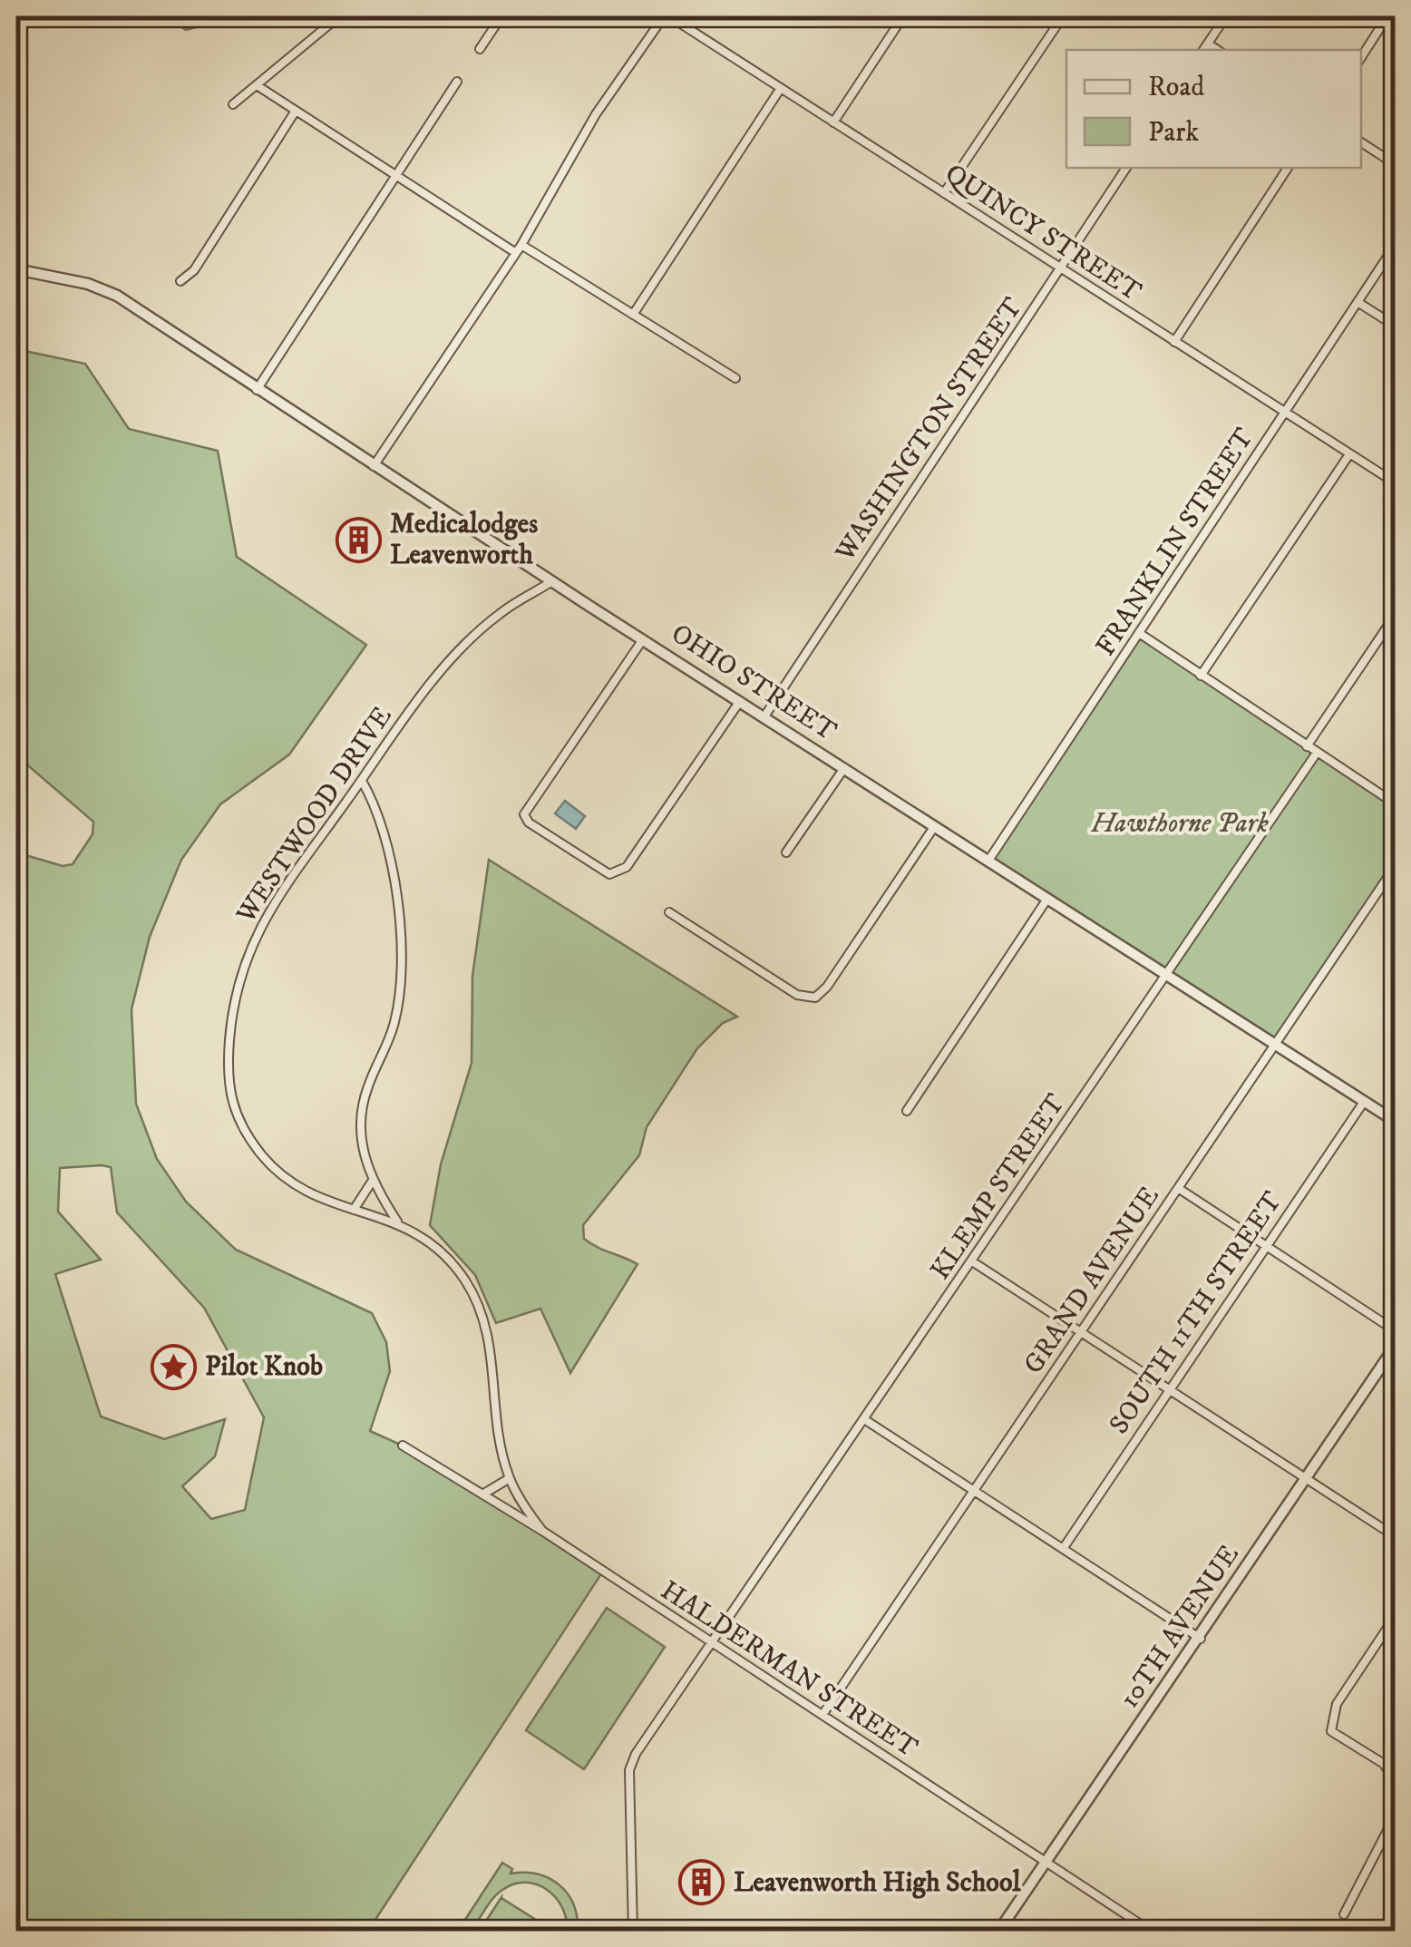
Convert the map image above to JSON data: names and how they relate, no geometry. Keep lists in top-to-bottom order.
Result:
{
  "streets": {
    "street": [
      "QUINCY STREET",
      "WASHINGTON STREET",
      "FRANKLIN STREET",
      "OHIO STREET",
      "WESTWOOD DRIVE",
      "KLEMP STREET",
      "GRAND AVENUE",
      "SOUTH 11TH STREET",
      "10TH AVENUE",
      "HALDERMAN STREET"
    ]
  },
  "crossings": [
    ["QUINCY STREET", "WASHINGTON STREET"],
    ["QUINCY STREET", "FRANKLIN STREET"],
    ["WASHINGTON STREET", "OHIO STREET"],
    ["FRANKLIN STREET", "OHIO STREET"],
    ["OHIO STREET", "WESTWOOD DRIVE"],
    ["OHIO STREET", "KLEMP STREET"],
    ["OHIO STREET", "GRAND AVENUE"],
    ["OHIO STREET", "SOUTH 11TH STREET"],
    ["WESTWOOD DRIVE", "HALDERMAN STREET"],
    ["KLEMP STREET", "HALDERMAN STREET"],
    ["GRAND AVENUE", "HALDERMAN STREET"],
    ["10TH AVENUE", "HALDERMAN STREET"]
  ],
  "parks": ["Hawthorne Park"],
  "places": {
    "building": ["Medicalodges Leavenworth", "Leavenworth High School"],
    "place": ["Pilot Knob"]
  },
  "legend": ["Road", "Park"]
}
